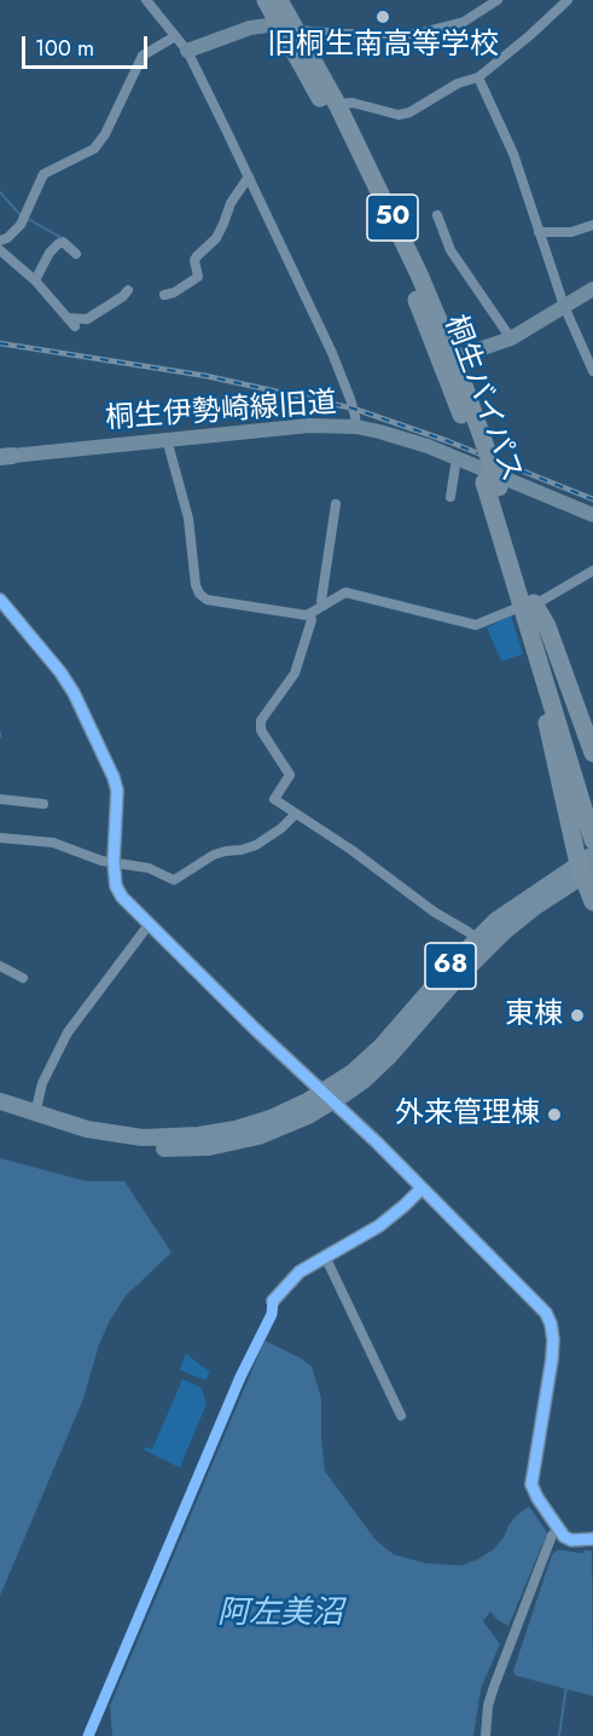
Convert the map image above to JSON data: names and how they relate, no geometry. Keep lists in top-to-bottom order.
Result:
{
  "streets": {
    "highway": ["50", "桐生バイパス"],
    "main road": ["68"],
    "street": ["桐生伊勢崎線旧道"]
  },
  "crossings": [
    ["50", "桐生バイパス"],
    ["50", "68"]
  ],
  "water": ["阿左美沼"],
  "places": ["旧桐生南高等学校", "東棟", "外来管理棟"],
  "scale_bar": "100 m"
}
